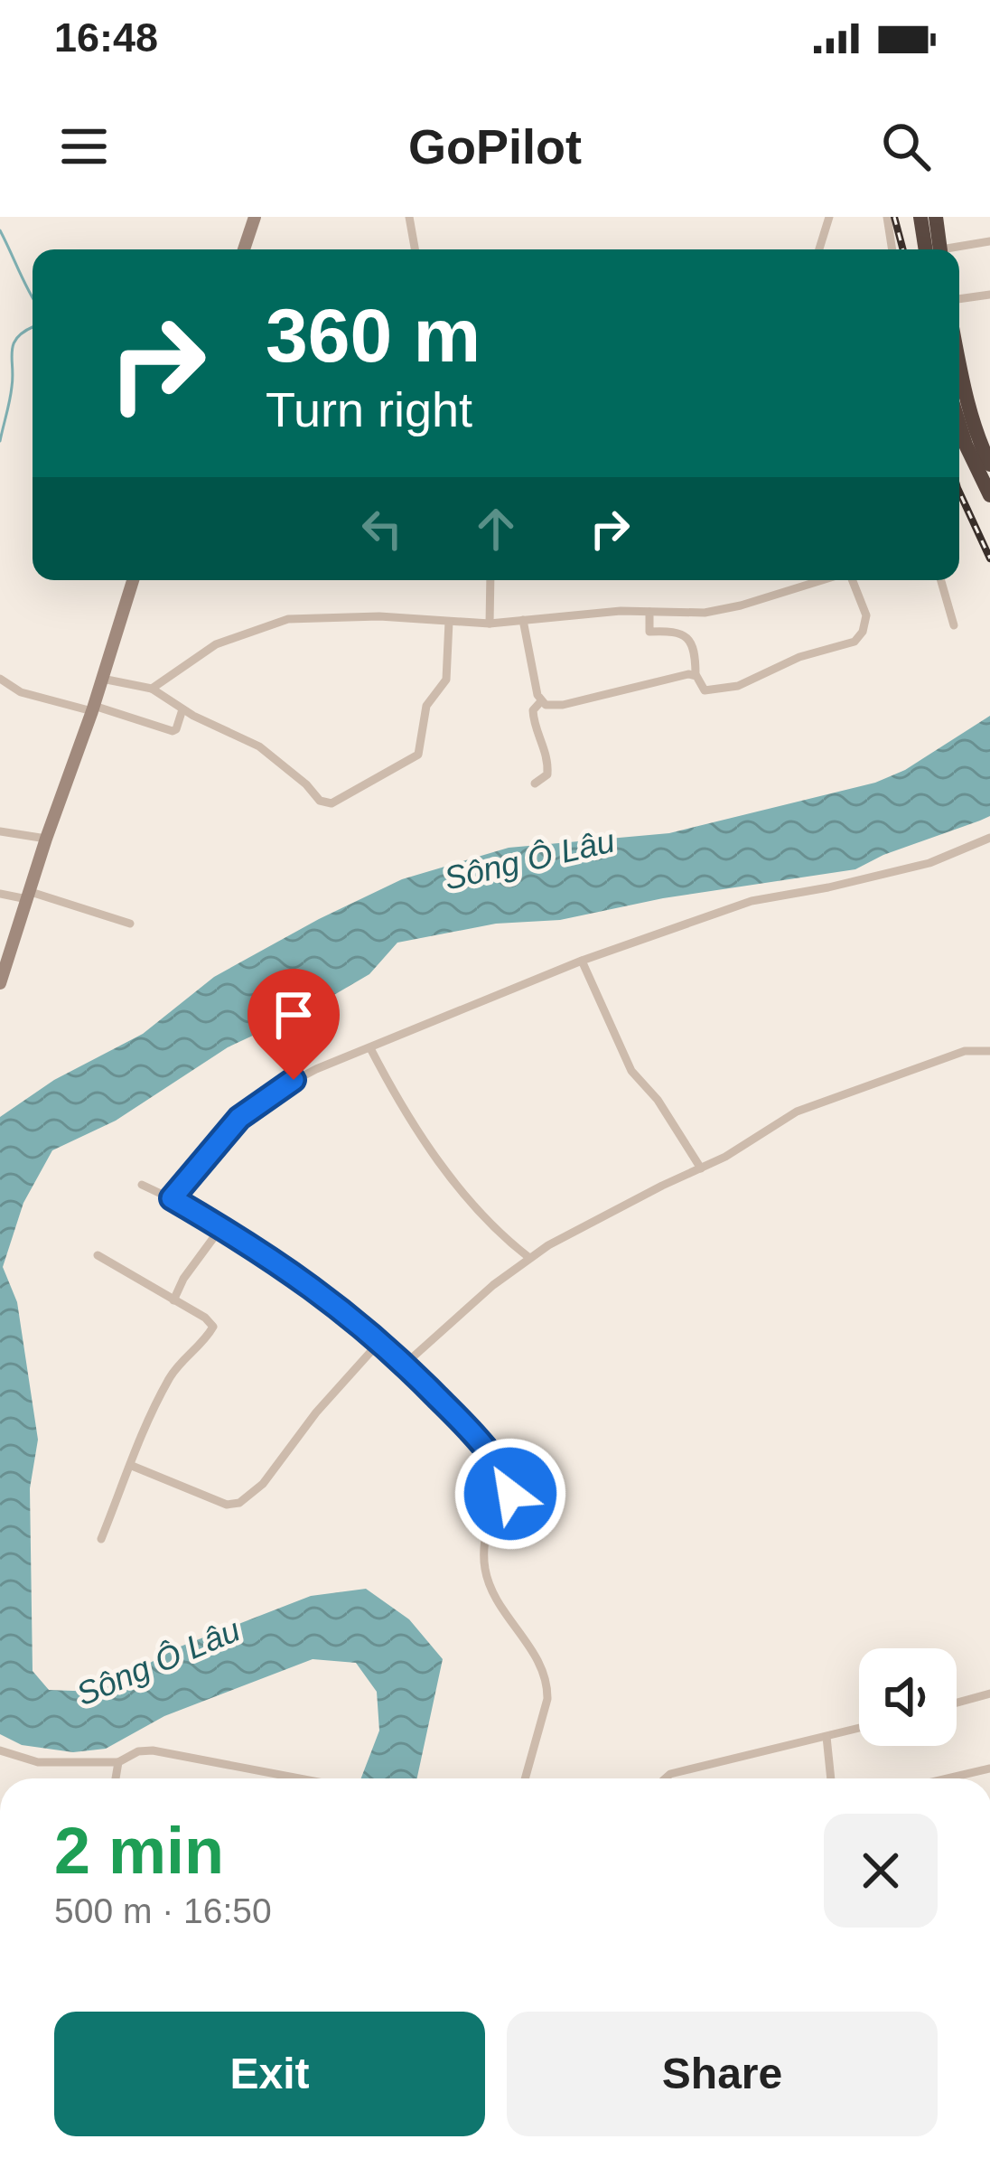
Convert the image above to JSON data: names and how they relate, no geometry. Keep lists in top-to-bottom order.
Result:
{
  "water": ["Sông Ô Lâu"],
  "page": {
    "status": "16:48",
    "header": "GoPilot",
    "turn": ["360 m", "Turn right"],
    "heading": ["2 min", "500 m · 16:50"],
    "buttons": ["Exit", "Share"]
  }
}
